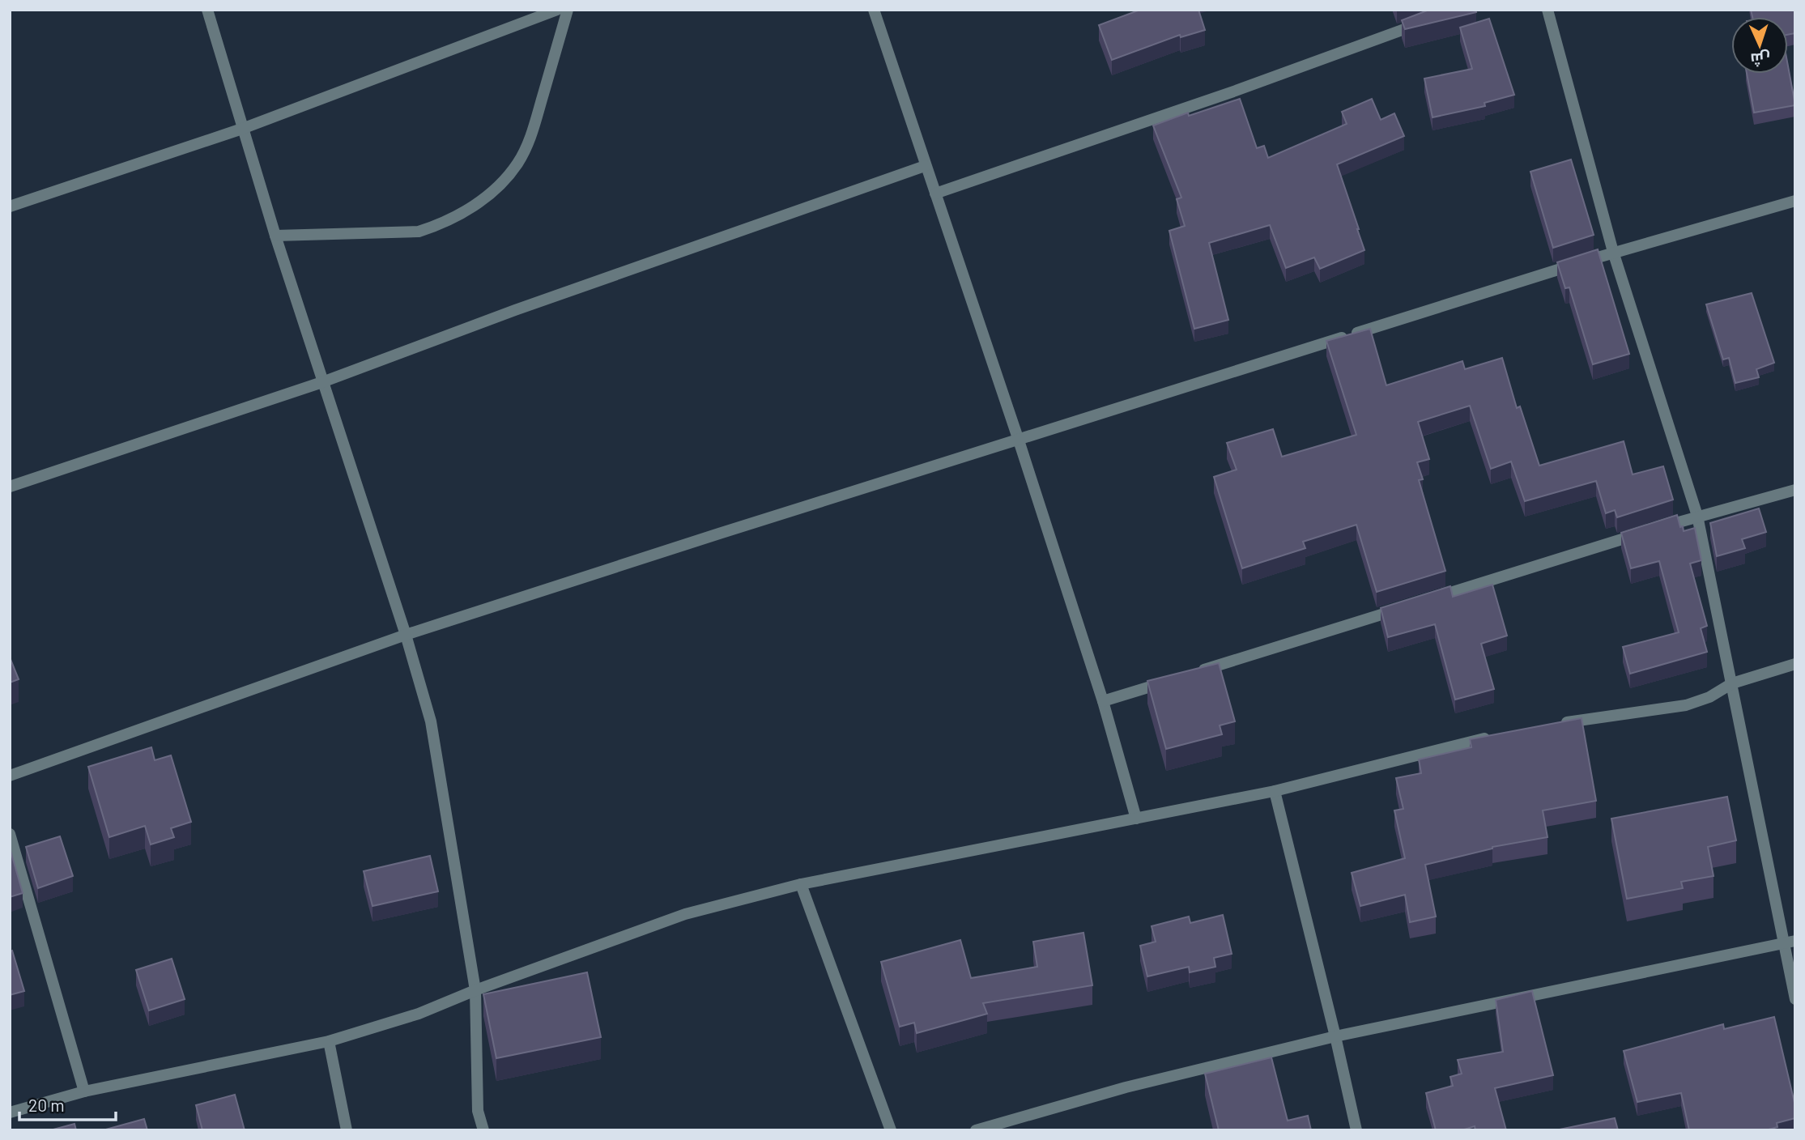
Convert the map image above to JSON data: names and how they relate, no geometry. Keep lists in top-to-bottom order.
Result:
{
  "scale_bar": "20 m",
  "north": "bottom"
}
